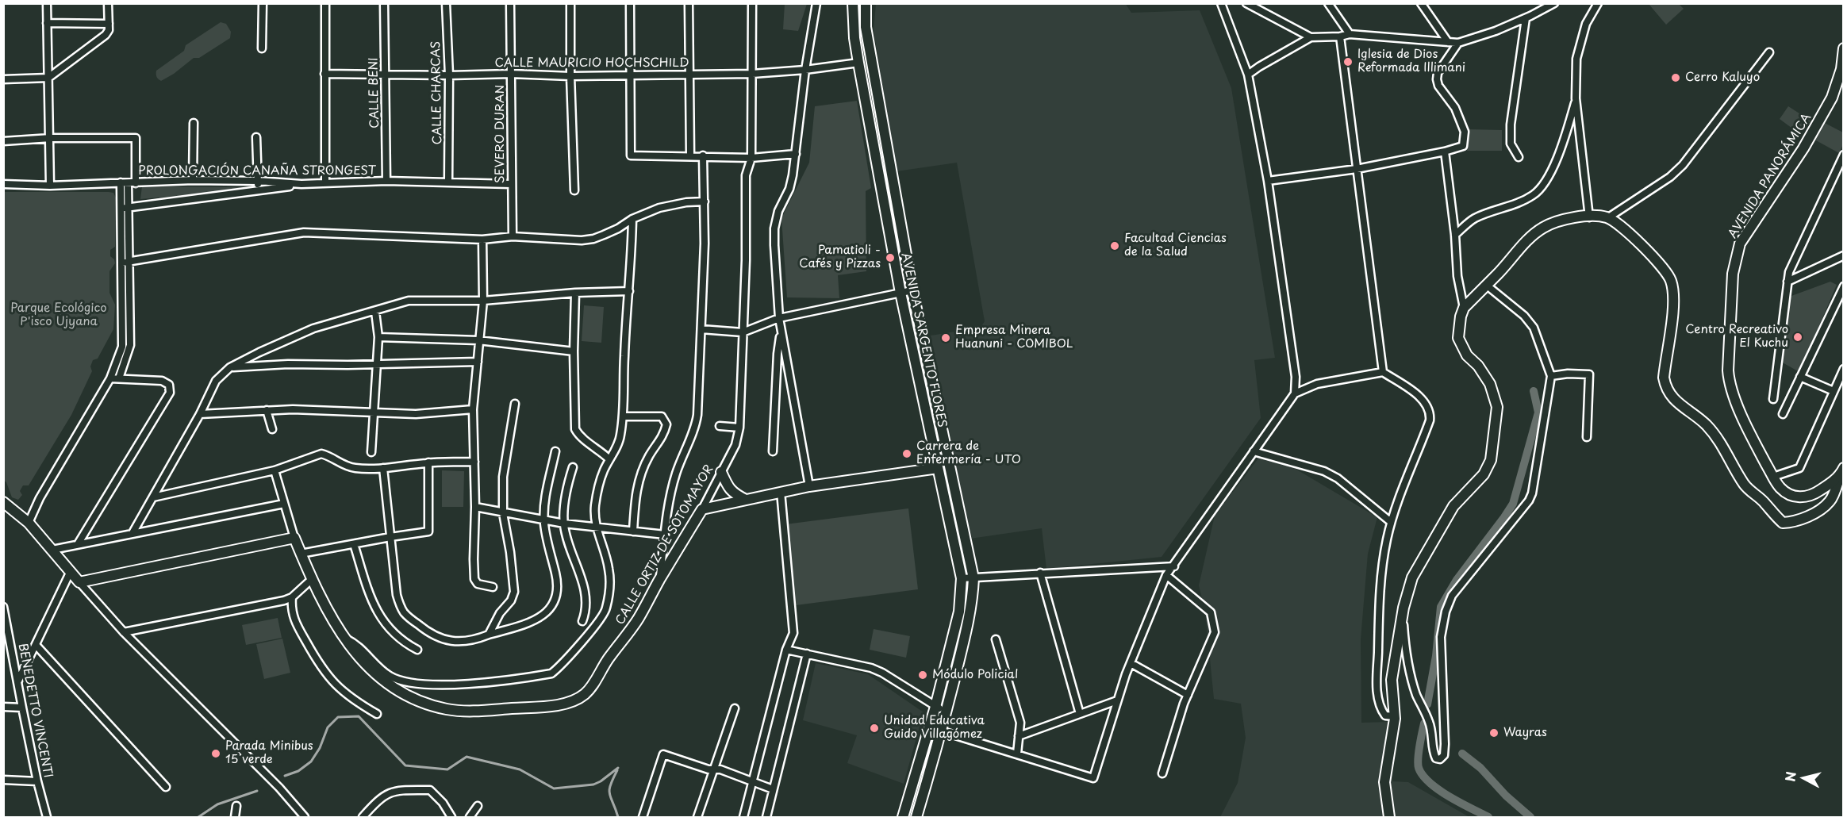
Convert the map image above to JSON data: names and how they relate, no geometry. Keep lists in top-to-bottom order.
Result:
{
  "streets": {
    "street": [
      "CALLE MAURICIO HOCHSCHILD",
      "CALLE BENI",
      "CALLE CHARCAS",
      "SEVERO DURAN",
      "PROLONGACIÓN CANAÑA STRONGEST",
      "AVENIDA PANORÁMICA",
      "AVENIDA SARGENTO FLORES",
      "CALLE ORTIZ DE SOTOMAYOR",
      "BENEDETTO VINCENTI"
    ]
  },
  "crossings": [
    ["CALLE MAURICIO HOCHSCHILD", "CALLE BENI"],
    ["CALLE MAURICIO HOCHSCHILD", "CALLE CHARCAS"],
    ["CALLE MAURICIO HOCHSCHILD", "SEVERO DURAN"],
    ["CALLE MAURICIO HOCHSCHILD", "AVENIDA SARGENTO FLORES"],
    ["CALLE MAURICIO HOCHSCHILD", "CALLE ORTIZ DE SOTOMAYOR"],
    ["CALLE BENI", "PROLONGACIÓN CANAÑA STRONGEST"],
    ["CALLE CHARCAS", "PROLONGACIÓN CANAÑA STRONGEST"],
    ["SEVERO DURAN", "PROLONGACIÓN CANAÑA STRONGEST"]
  ],
  "parks": ["Parque Ecológico P'isco Ujyana"],
  "places": [
    "Iglesia de Dios Reformada Illimani",
    "Cerro Kaluyo",
    "Facultad Ciencias de la Salud",
    "Pamatioli - Cafés y Pizzas",
    "Centro Recreativo El Kuchu",
    "Empresa Minera Huanuni - COMIBOL",
    "Carrera de Enfermería - UTO",
    "Módulo Policial",
    "Unidad Educativa Guido Villagómez",
    "Wayras",
    "Parada Minibus 15 verde"
  ],
  "north": "left"
}
